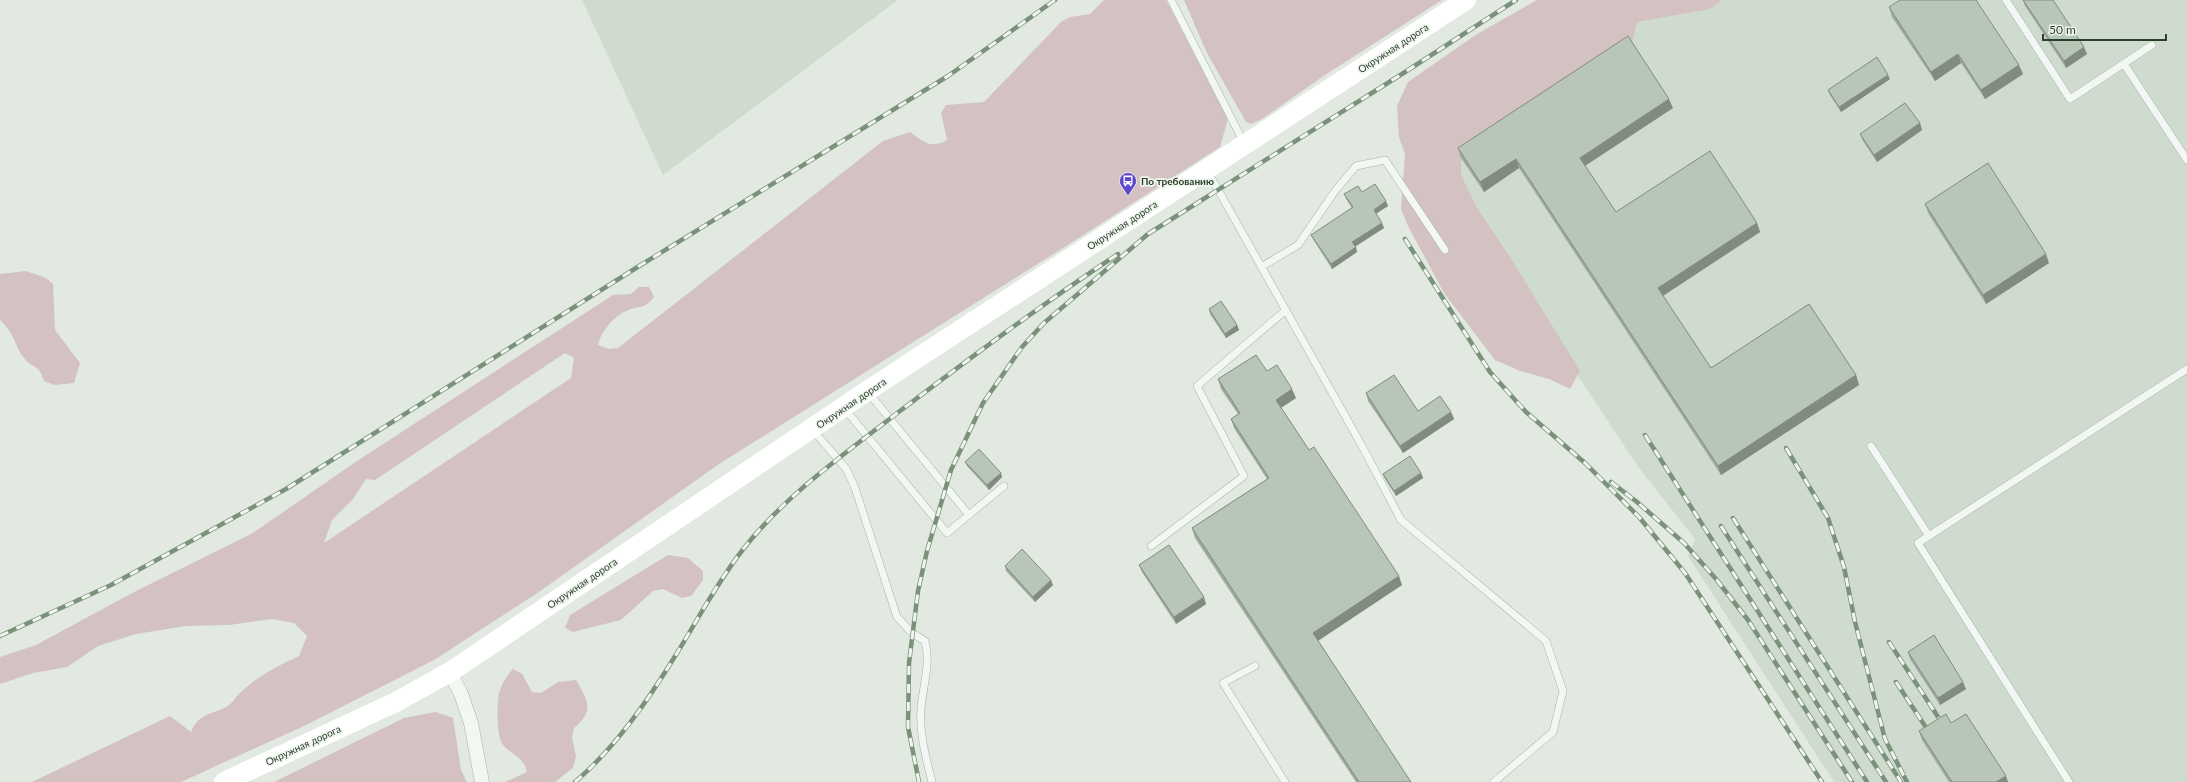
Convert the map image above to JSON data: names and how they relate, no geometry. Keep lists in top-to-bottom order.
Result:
{
  "streets": {
    "main road": ["Окружная дорога"]
  },
  "places": {
    "bus stop": ["По требованию"]
  },
  "scale_bar": "50 m"
}
